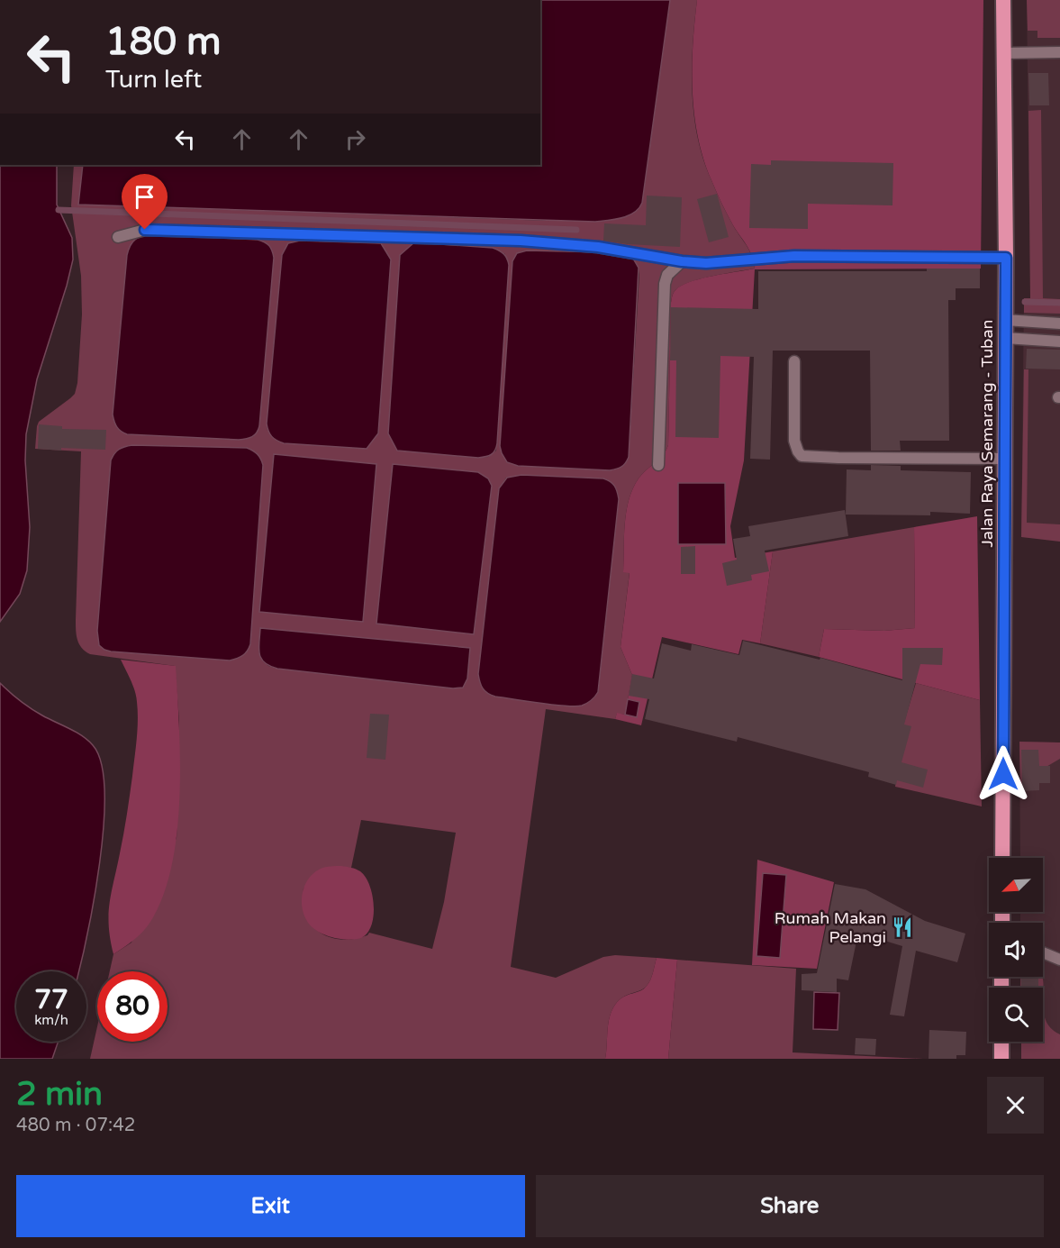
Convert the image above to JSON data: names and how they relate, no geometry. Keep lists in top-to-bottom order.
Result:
{
  "streets": {
    "highway": ["Jalan Raya Semarang - Tuban"]
  },
  "places": {
    "restaurant": ["Rumah Makan Pelangi"]
  },
  "north": "bottom left",
  "page": {
    "turn": ["180 m", "Turn left"],
    "speed": "77 km/h",
    "limit": "80",
    "heading": ["2 min", "480 m · 07:42"],
    "buttons": ["Exit", "Share"]
  }
}
